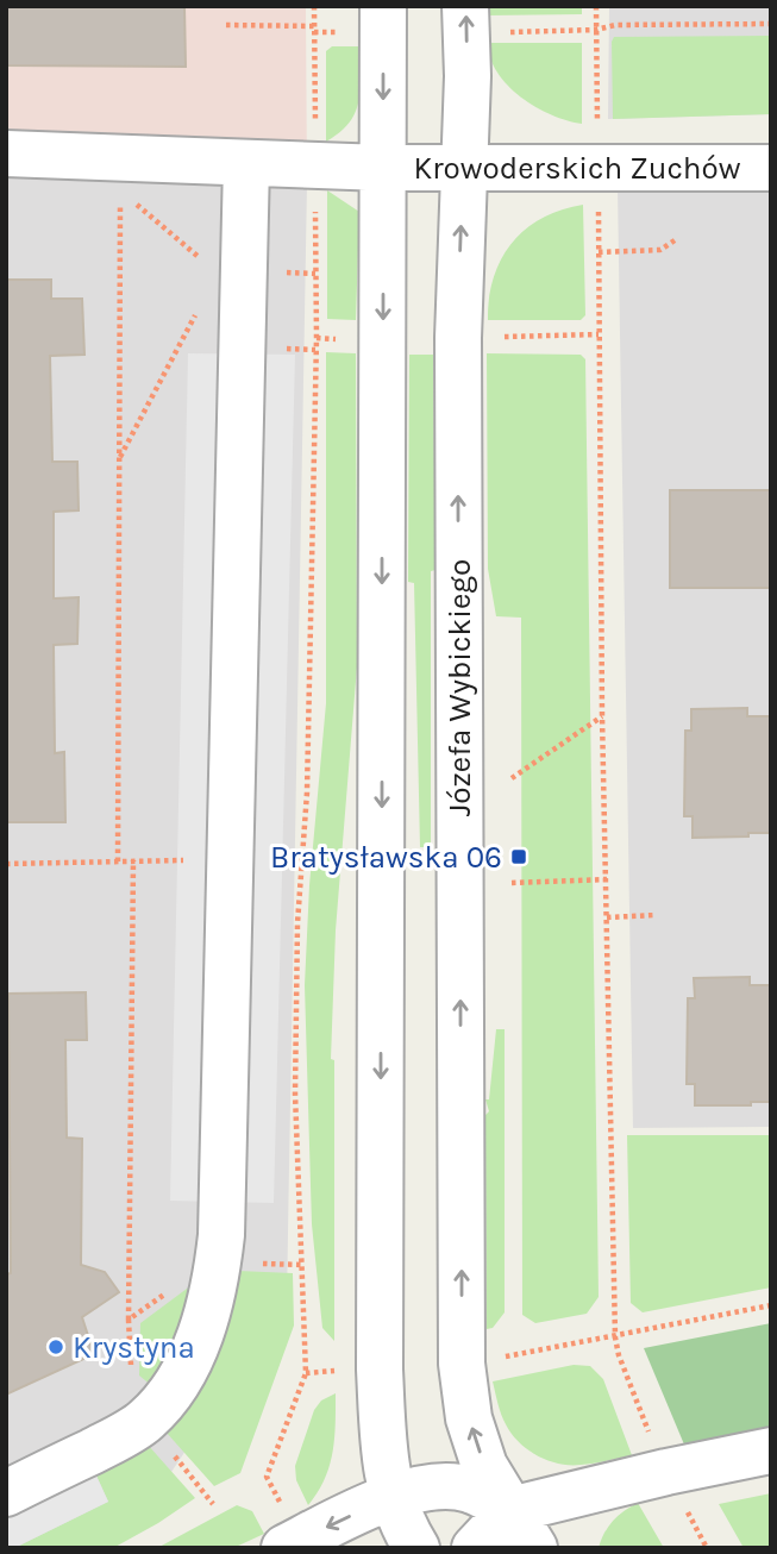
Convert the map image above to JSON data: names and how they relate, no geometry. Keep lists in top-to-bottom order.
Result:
{
  "streets": {
    "street": ["Krowoderskich Zuchów", "Józefa Wybickiego"]
  },
  "crossings": [
    ["Krowoderskich Zuchów", "Józefa Wybickiego"]
  ],
  "places": {
    "transit": ["Bratysławska 06"],
    "other": ["Krystyna"]
  }
}
